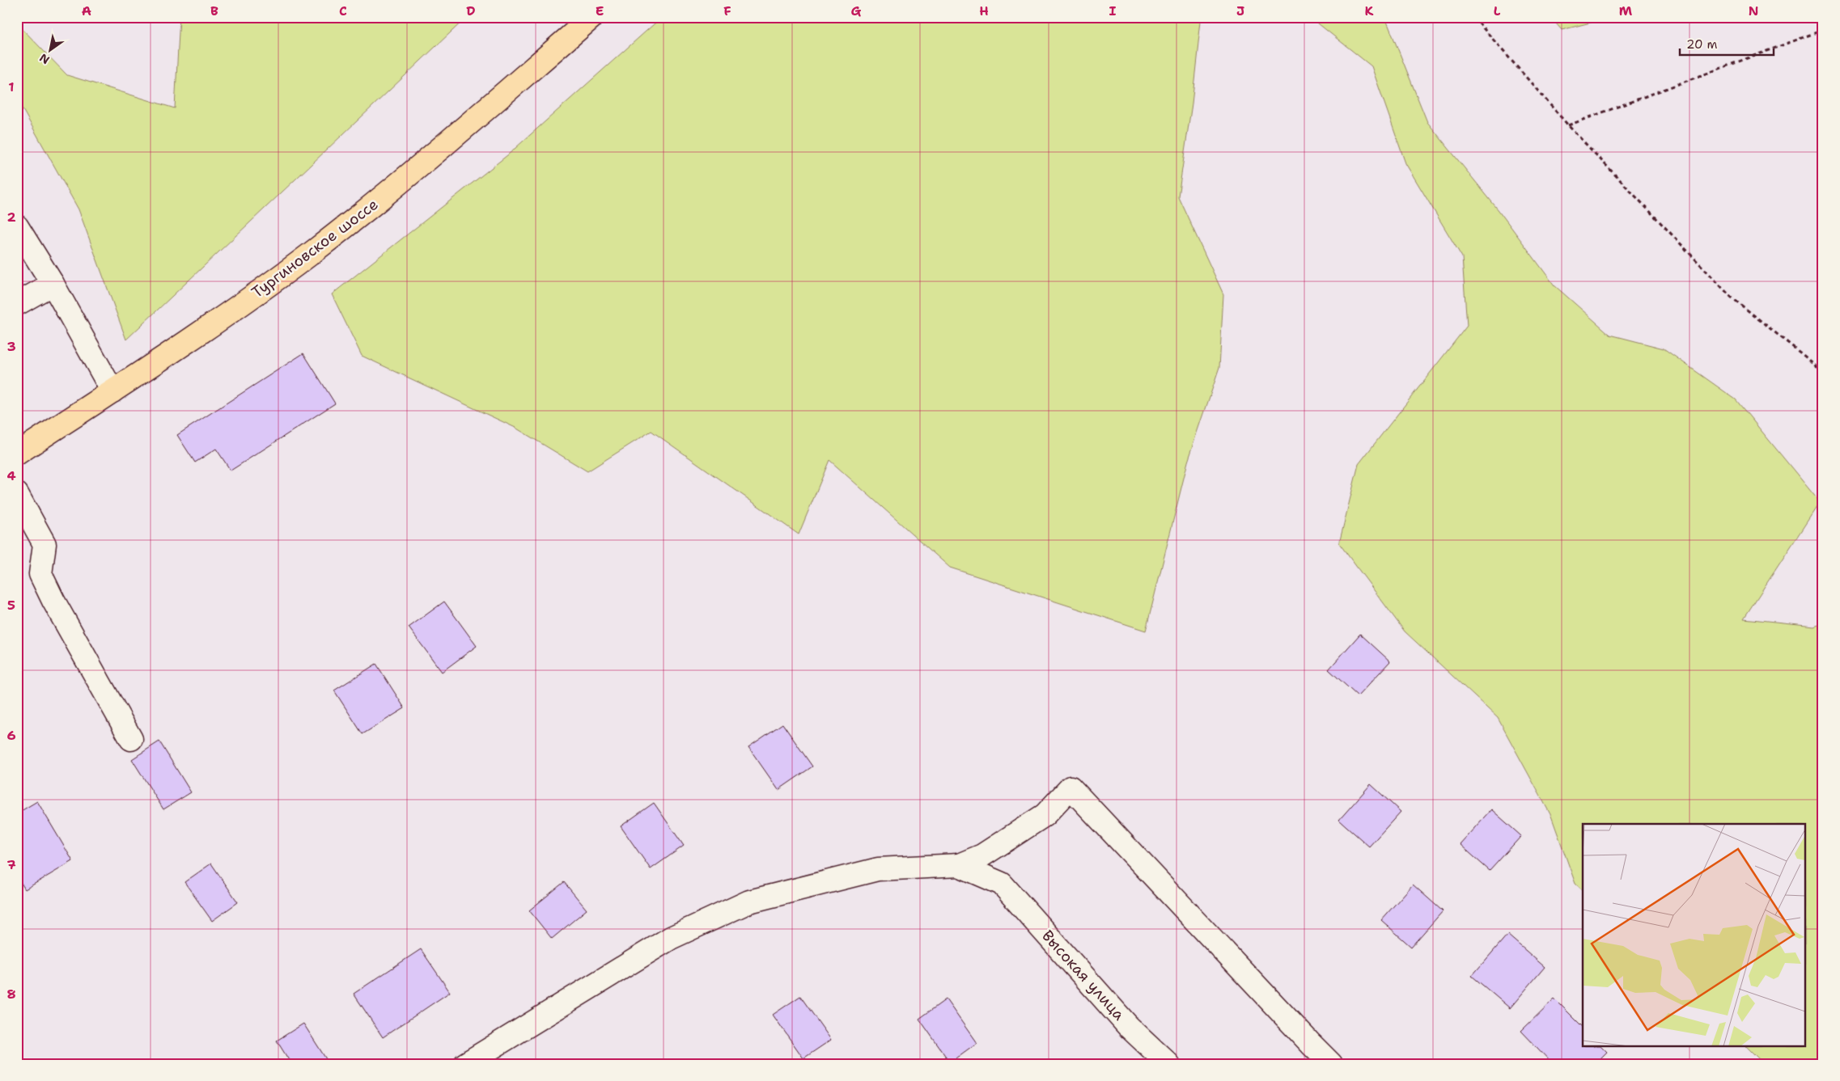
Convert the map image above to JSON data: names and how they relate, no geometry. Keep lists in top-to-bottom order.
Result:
{
  "streets": {
    "main road": ["Тургиновское шоссе"],
    "street": ["Высокая улица"]
  },
  "scale_bar": "20 m",
  "north": "bottom left",
  "grid": {
    "columns": [
      "A",
      "B",
      "C",
      "D",
      "E",
      "F",
      "G",
      "H",
      "I",
      "J",
      "K",
      "L",
      "M",
      "N"
    ],
    "rows": [
      "1",
      "2",
      "3",
      "4",
      "5",
      "6",
      "7",
      "8"
    ]
  }
}
